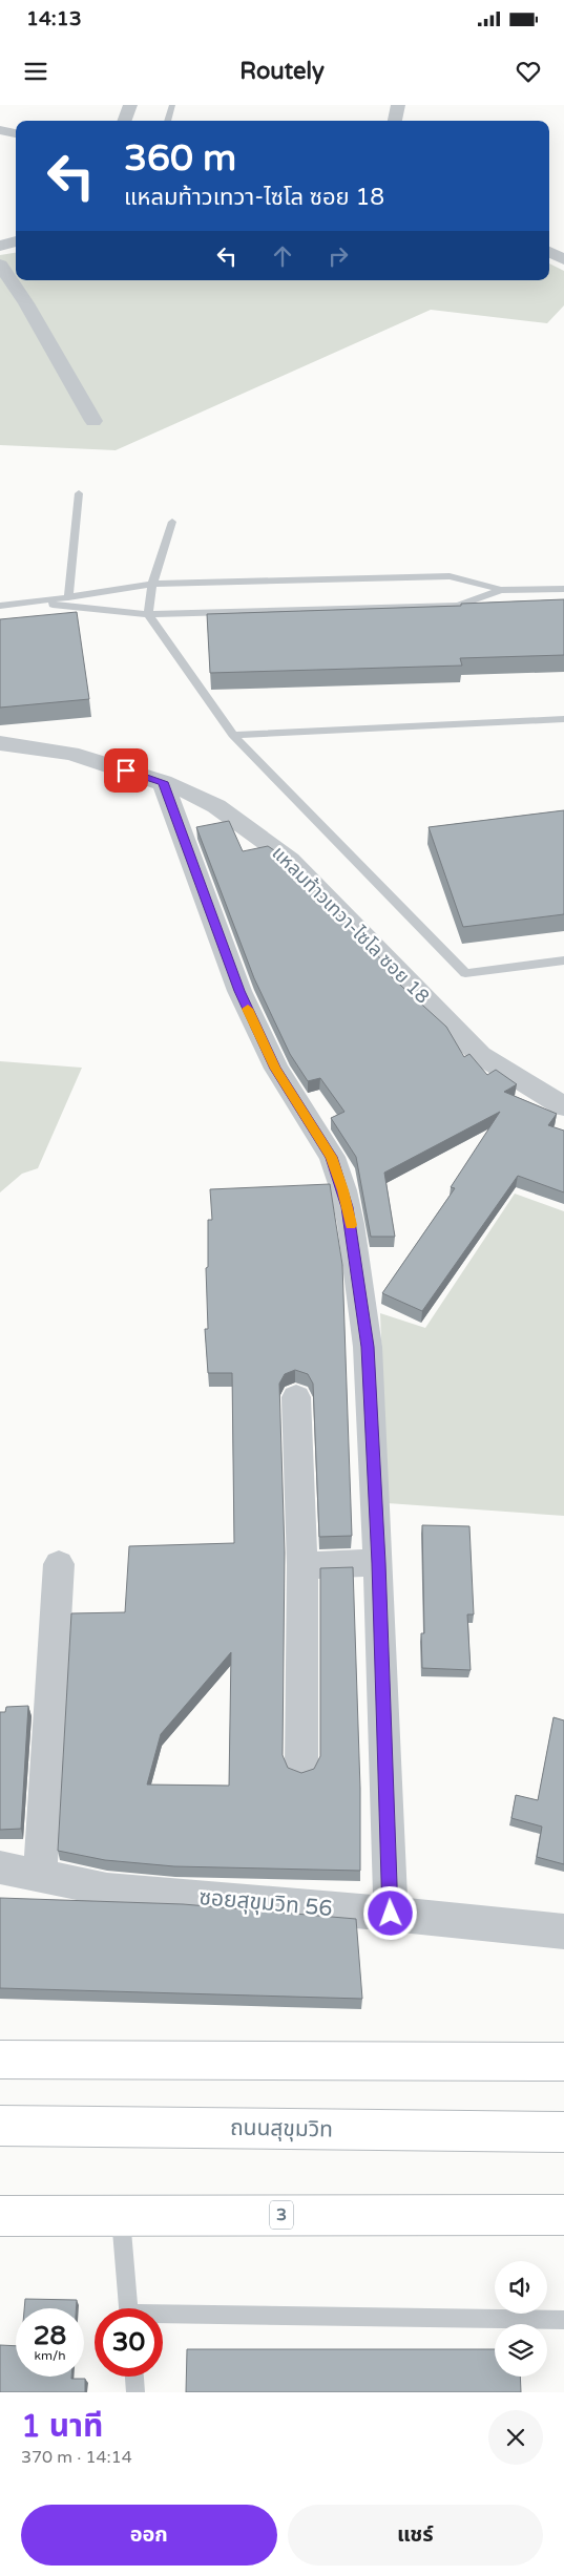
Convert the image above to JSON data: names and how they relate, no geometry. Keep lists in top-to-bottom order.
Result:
{
  "streets": {
    "highway": ["ถนนสุขุมวิท", "3"],
    "street": ["แหลมท้าวเทวา-ไซโล ซอย 18", "ซอยสุขุมวิท 56"]
  },
  "page": {
    "status": "14:13",
    "header": "Routely",
    "turn": ["360 m", "แหลมท้าวเทวา-ไซโล ซอย 18"],
    "speed": "28 km/h",
    "limit": "30",
    "heading": ["1 นาที", "370 m · 14:14"],
    "buttons": ["ออก", "แชร์"]
  }
}
